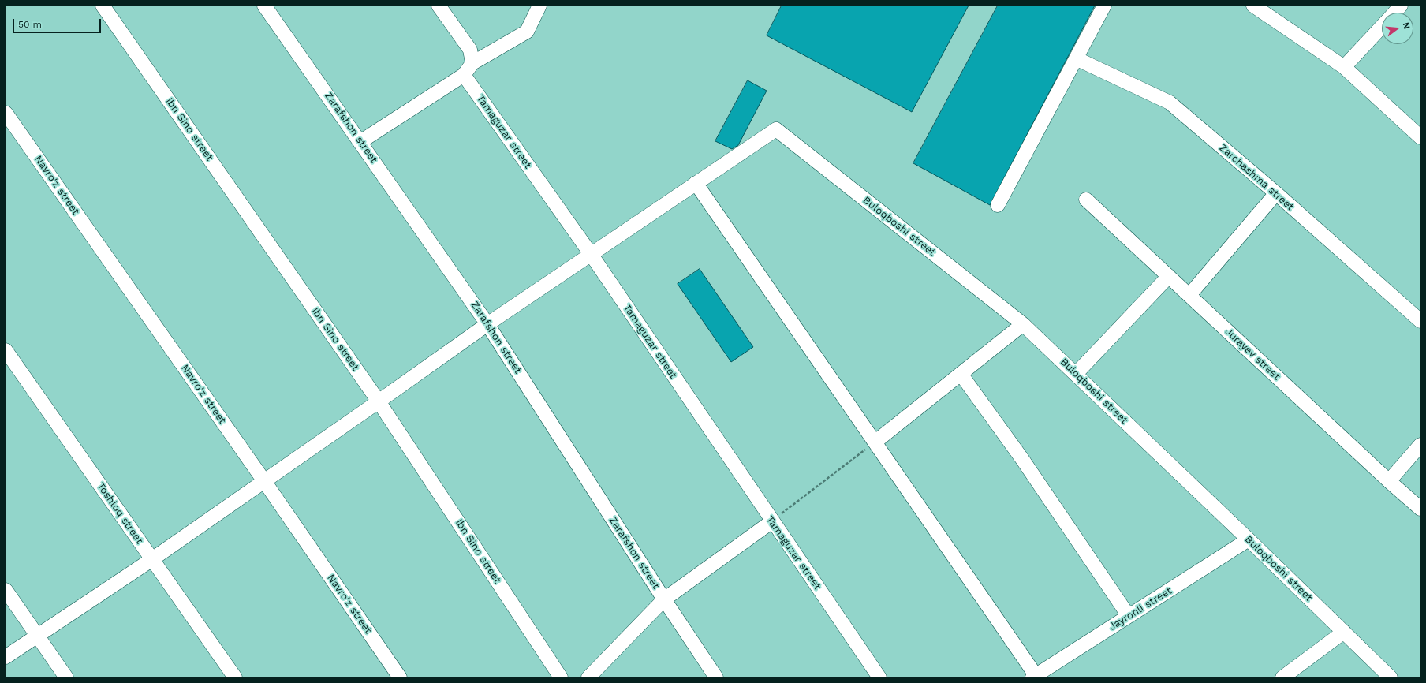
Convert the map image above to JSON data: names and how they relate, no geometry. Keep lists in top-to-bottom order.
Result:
{
  "streets": {
    "street": [
      "Zarafshon street",
      "Ibn Sino street",
      "Tamaguzar street",
      "Zarchashma street",
      "Navro'z street",
      "Buloqboshi street",
      "Jurayev street",
      "Toshloq street",
      "Jayronli street"
    ]
  },
  "crossings": [
    ["Buloqboshi street", "Jayronli street"]
  ],
  "scale_bar": "50 m",
  "north": "right"
}
